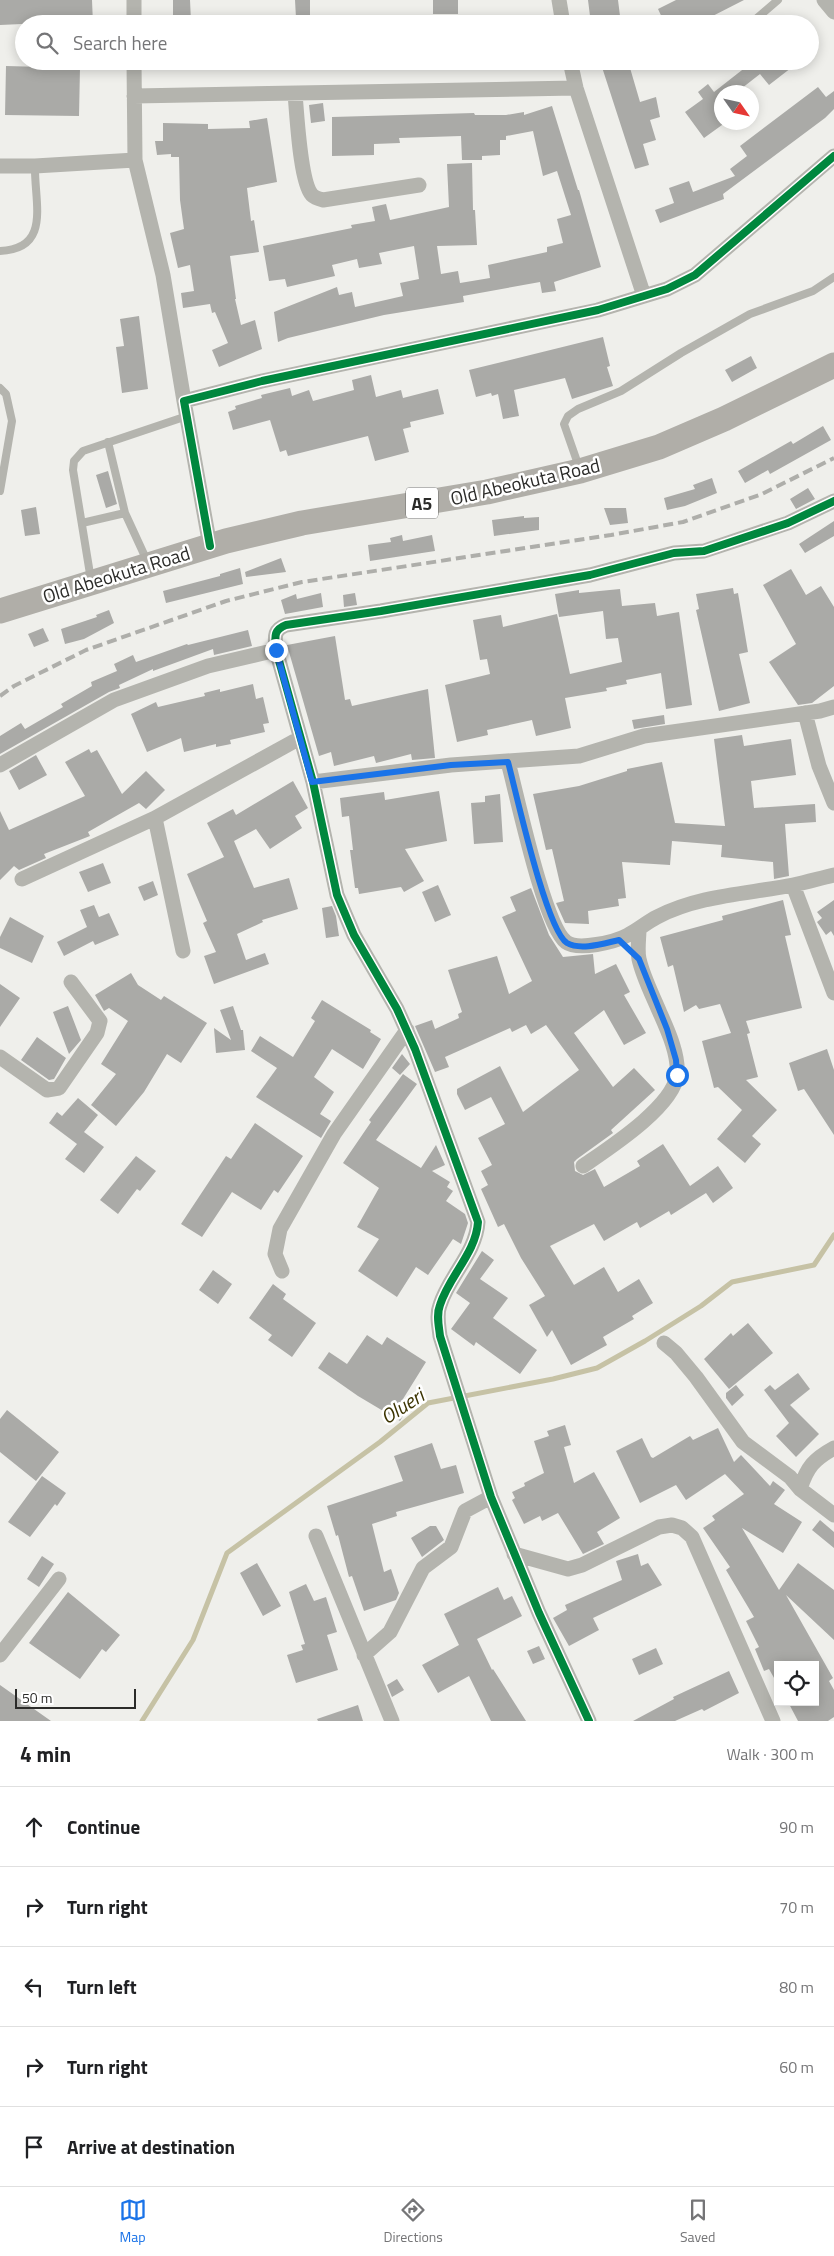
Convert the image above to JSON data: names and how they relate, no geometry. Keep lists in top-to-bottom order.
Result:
{
  "streets": {
    "highway": ["Old Abeokuta Road", "A5"]
  },
  "water": ["Olueri"],
  "scale_bar": "50 m",
  "north": "bottom right",
  "page": {
    "search": "Search here",
    "scale": "50 m",
    "heading": ["4 min", "Walk · 300 m"],
    "list": [
      ["Continue", "90 m"],
      ["Turn right", "70 m"],
      ["Turn left", "80 m"],
      ["Turn right", "60 m"],
      "Arrive at destination"
    ],
    "nav": ["Map", "Directions", "Saved"]
  }
}
